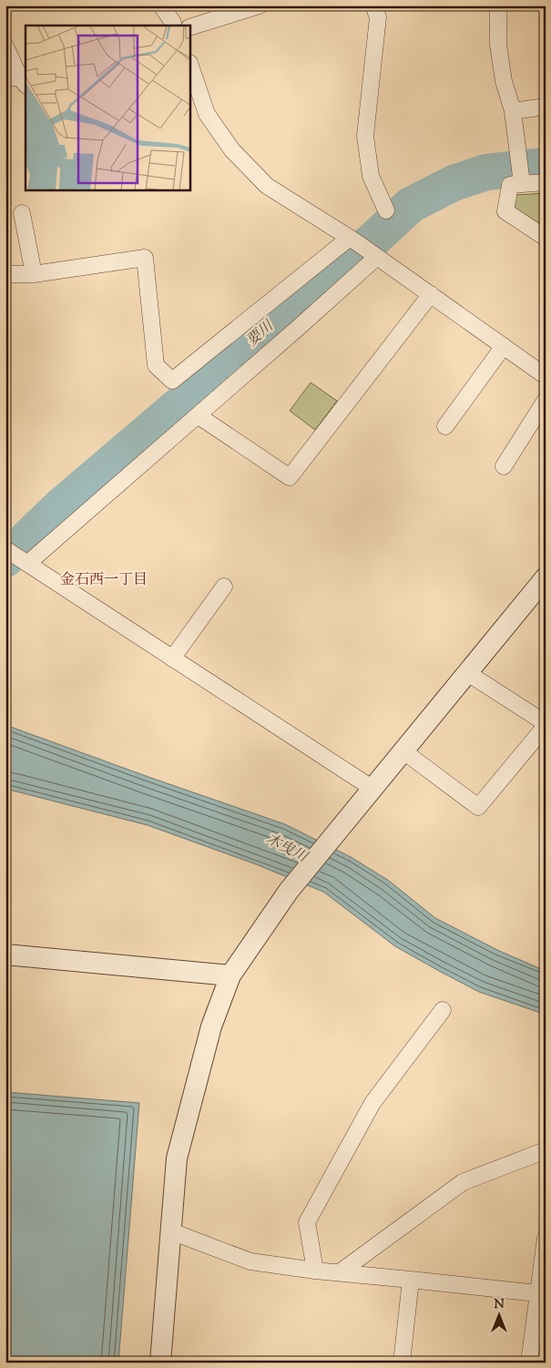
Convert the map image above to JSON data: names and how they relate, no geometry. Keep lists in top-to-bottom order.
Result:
{
  "districts": ["金石西一丁目"],
  "water": ["要川", "木曳川"],
  "north": "top"
}
